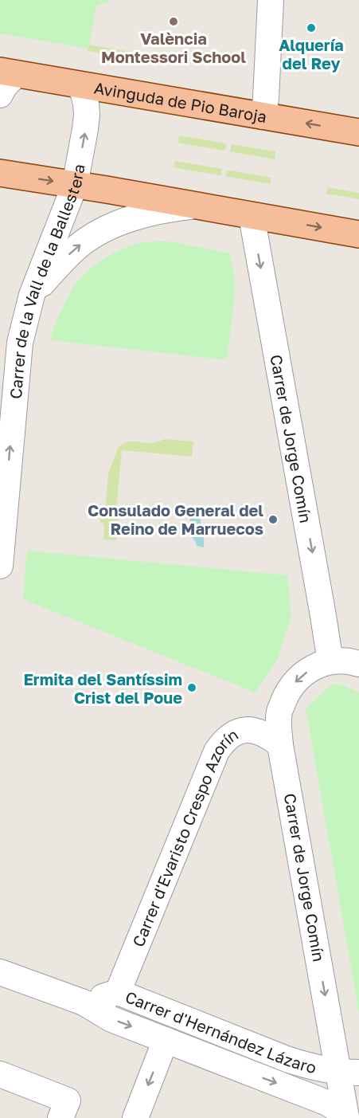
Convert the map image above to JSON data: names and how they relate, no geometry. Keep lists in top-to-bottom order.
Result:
{
  "streets": {
    "main road": ["Avinguda de Pio Baroja"],
    "street": [
      "Carrer de la Vall de la Ballestera",
      "Carrer de Jorge Comín",
      "Carrer d'Evaristo Crespo Azorín",
      "Carrer d'Hernández Lázaro"
    ]
  },
  "crossings": [
    ["Avinguda de Pio Baroja", "Carrer de la Vall de la Ballestera"],
    ["Carrer de Jorge Comín", "Carrer d'Evaristo Crespo Azorín"],
    ["Carrer de Jorge Comín", "Carrer d'Hernández Lázaro"],
    ["Carrer d'Evaristo Crespo Azorín", "Carrer d'Hernández Lázaro"]
  ],
  "one_way": ["Carrer de Jorge Comín"],
  "places": [
    "València Montessori School",
    "Alquería del Rey",
    "Consulado General del Reino de Marruecos",
    "Ermita del Santíssim Crist del Poue"
  ]
}
